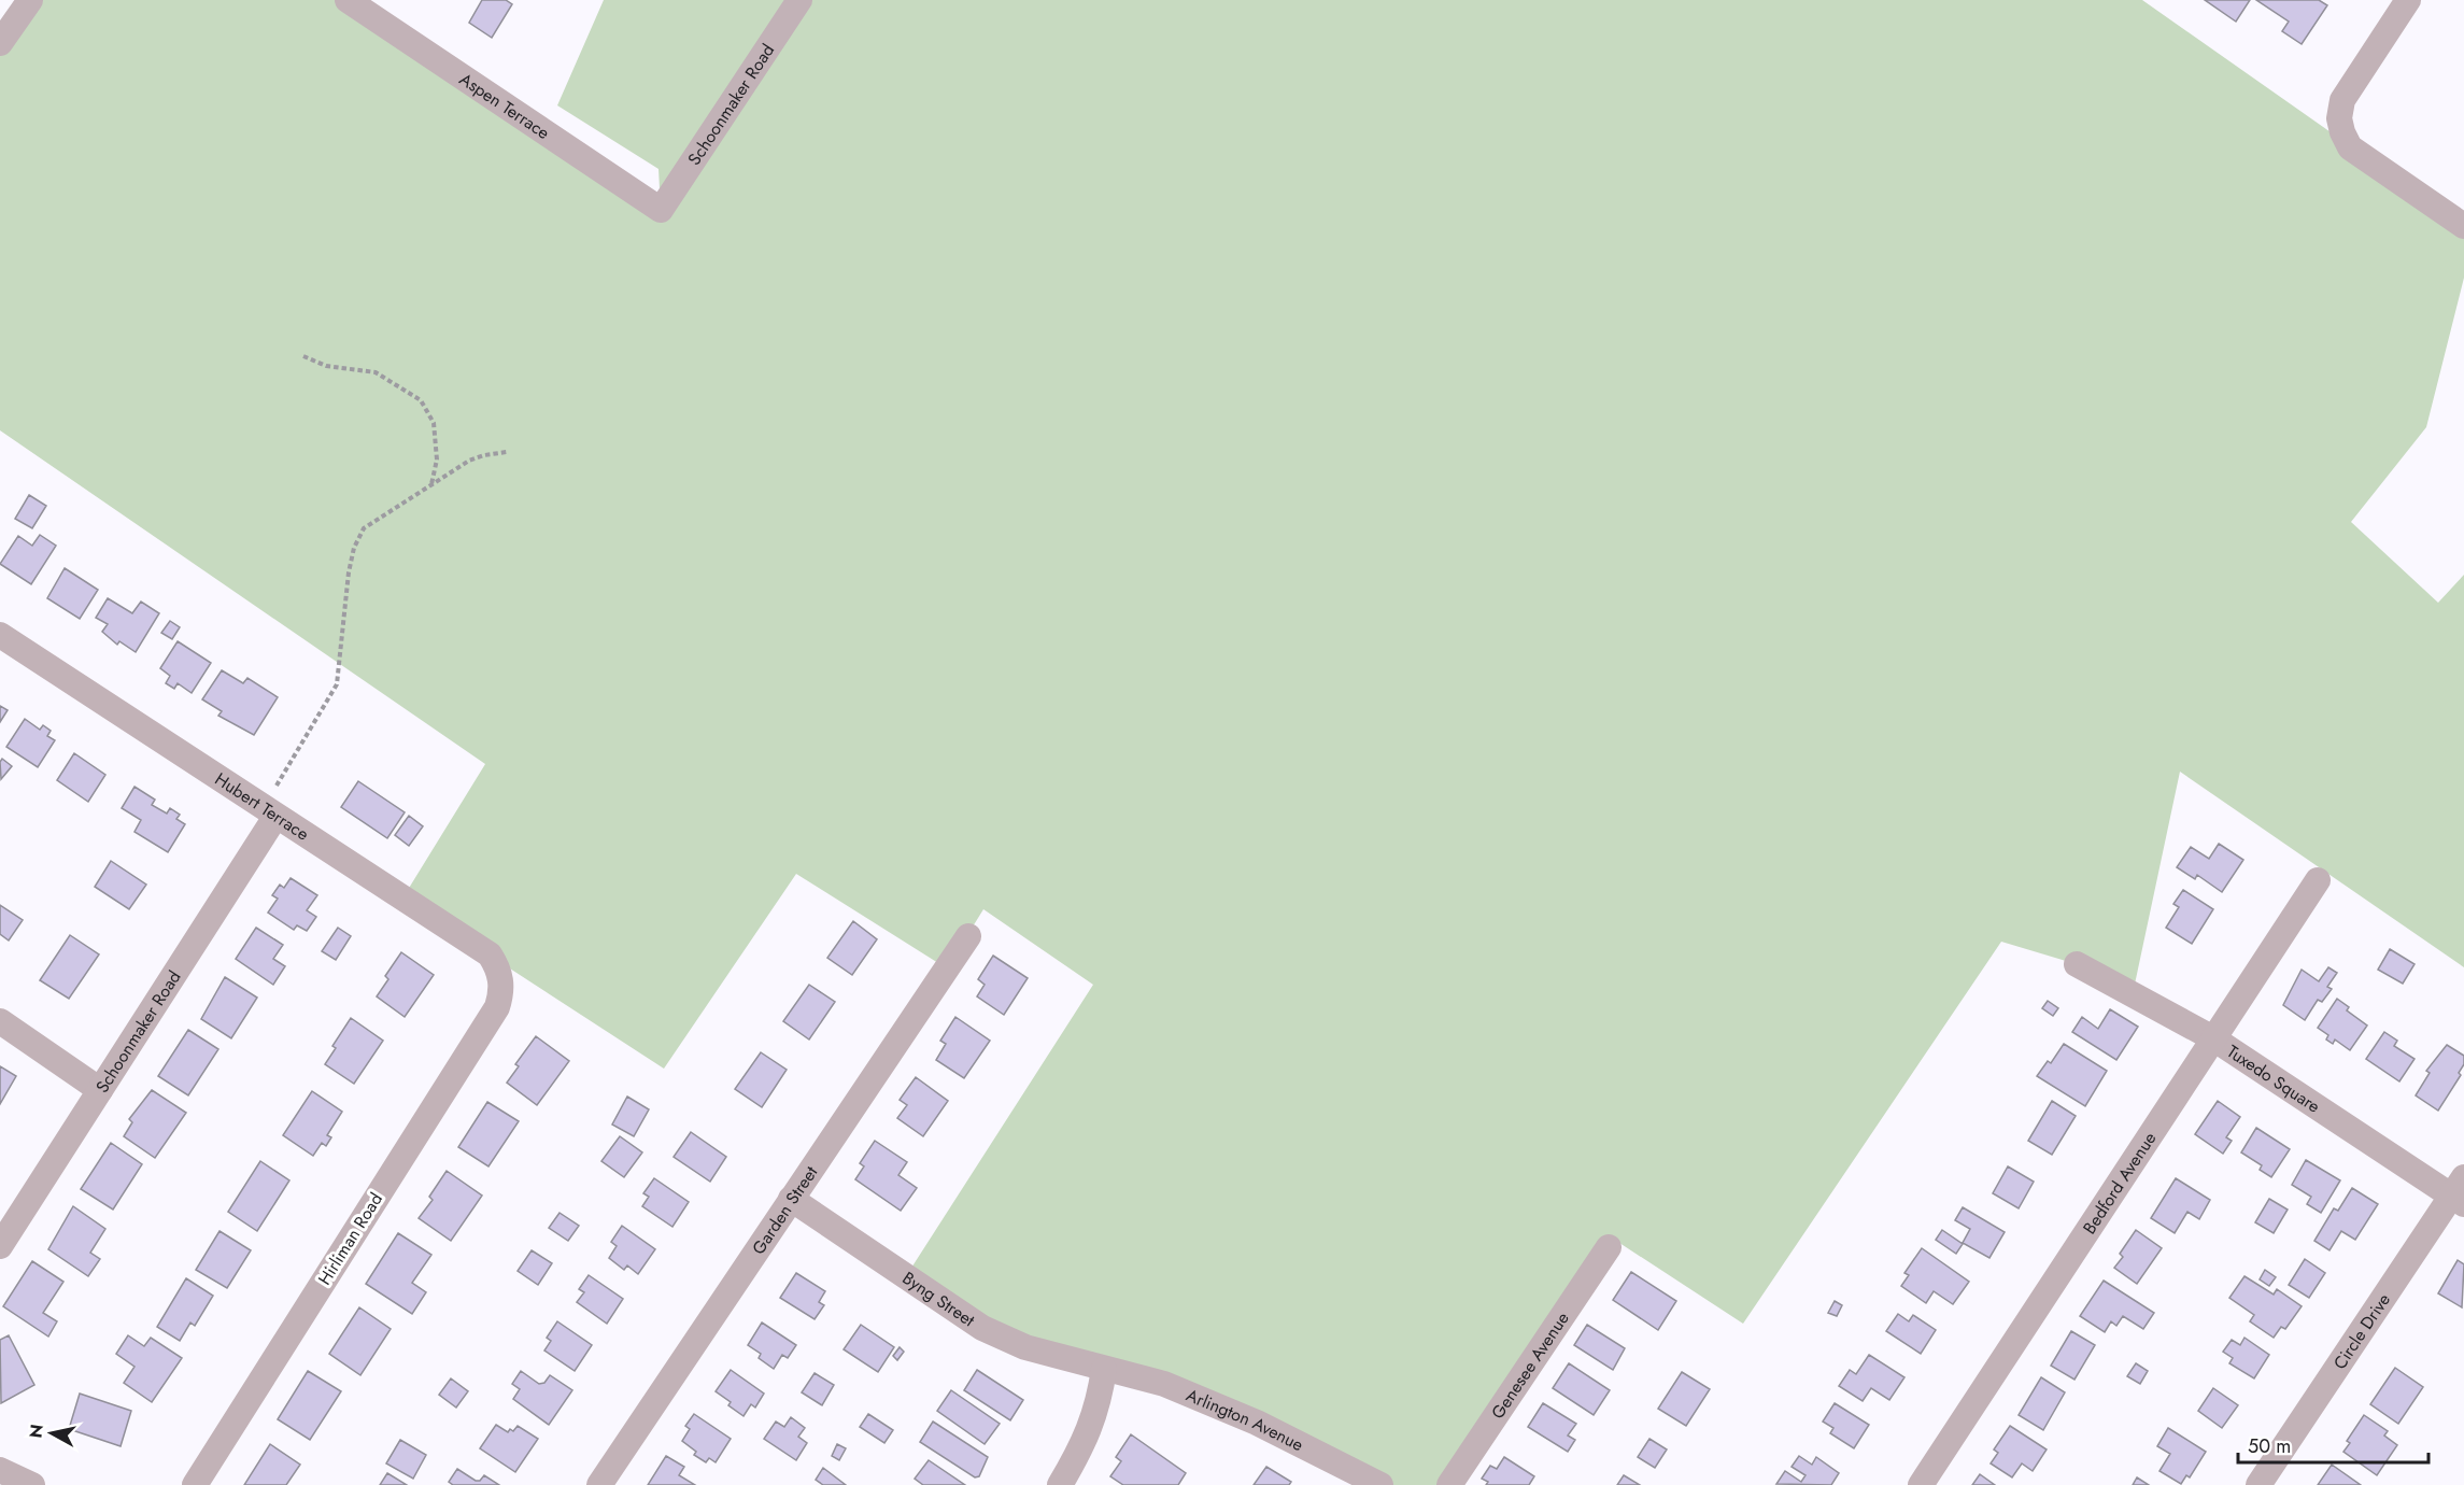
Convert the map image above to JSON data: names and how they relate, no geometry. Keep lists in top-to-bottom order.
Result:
{
  "streets": {
    "street": [
      "Aspen Terrace",
      "Schoonmaker Road",
      "Hubert Terrace",
      "Tuxedo Square",
      "Bedford Avenue",
      "Garden Street",
      "Hirliman Road",
      "Byng Street",
      "Circle Drive",
      "Genesee Avenue",
      "Arlington Avenue"
    ]
  },
  "crossings": [
    ["Aspen Terrace", "Schoonmaker Road"],
    ["Schoonmaker Road", "Hubert Terrace"],
    ["Hubert Terrace", "Hirliman Road"],
    ["Tuxedo Square", "Bedford Avenue"],
    ["Tuxedo Square", "Circle Drive"],
    ["Garden Street", "Byng Street"],
    ["Byng Street", "Arlington Avenue"]
  ],
  "scale_bar": "50 m",
  "north": "left"
}
